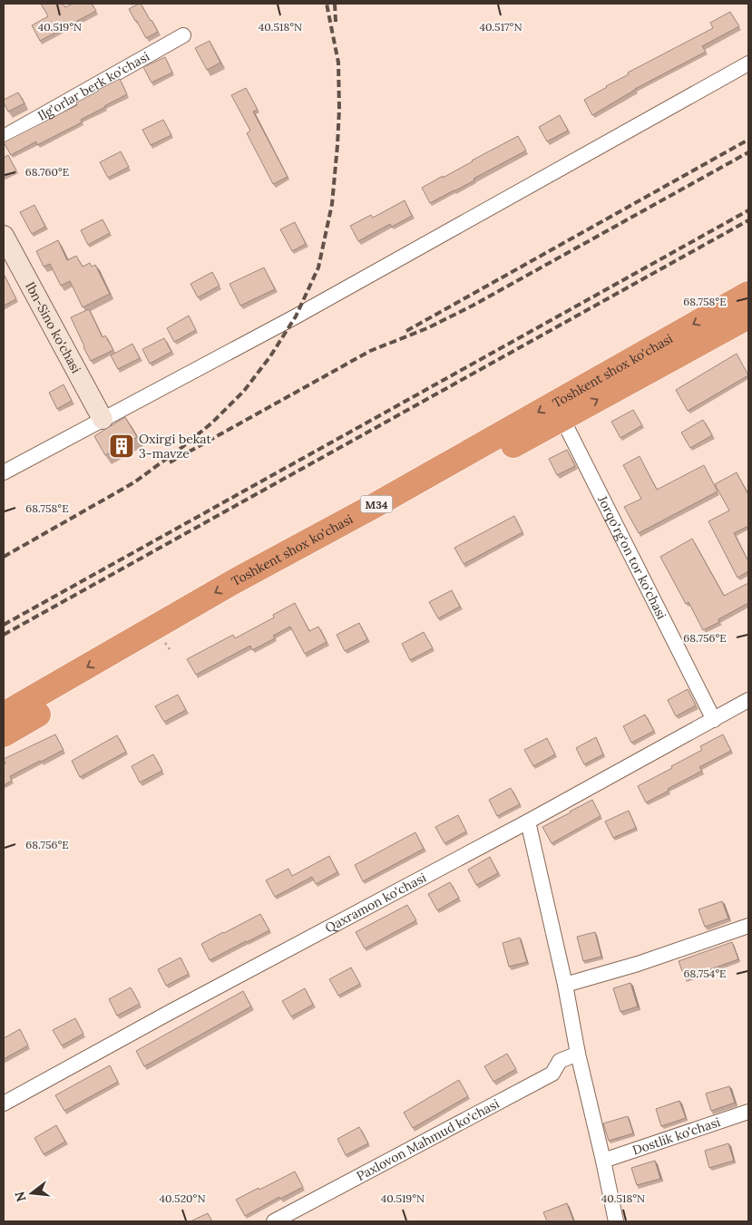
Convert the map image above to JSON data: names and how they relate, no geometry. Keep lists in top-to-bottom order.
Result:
{
  "streets": {
    "highway": ["Toshkent shox ko'chasi", "M34"],
    "main road": ["Ibn-Sino ko'chasi"],
    "street": [
      "Ilg'orlar berk ko'chasi",
      "Jorqo'rg'on tor ko'chasi",
      "Qaxramon ko'chasi",
      "Dostlik ko'chasi",
      "Paxlovon Mahmud ko'chasi"
    ]
  },
  "crossings": [
    ["Toshkent shox ko'chasi", "Jorqo'rg'on tor ko'chasi"],
    ["Jorqo'rg'on tor ko'chasi", "Qaxramon ko'chasi"]
  ],
  "places": {
    "building": ["Oxirgi bekat 3-mavze"]
  },
  "north": "left",
  "coordinates": [
    "40.519°N",
    "40.518°N",
    "40.517°N",
    "68.760°E",
    "68.758°E",
    "68.756°E",
    "68.754°E",
    "40.520°N"
  ]
}
